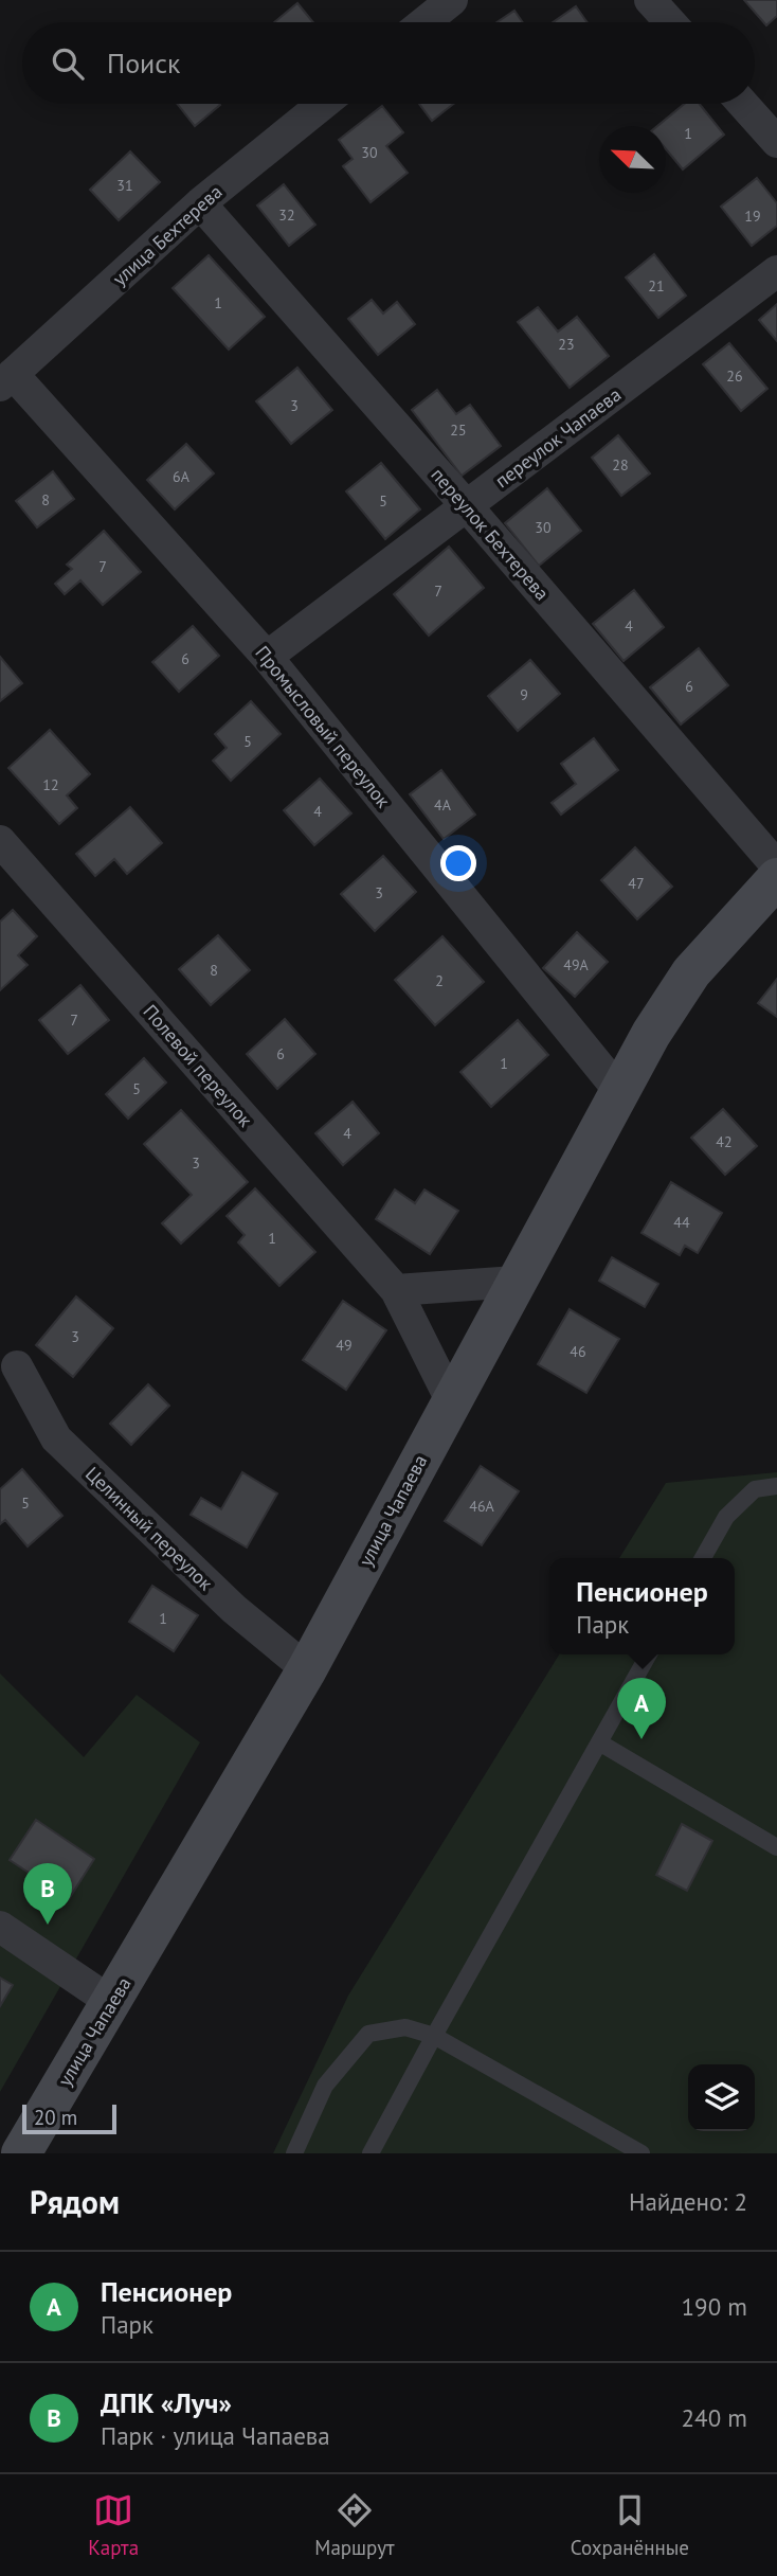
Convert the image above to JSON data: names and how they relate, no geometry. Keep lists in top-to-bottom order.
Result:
{
  "streets": {
    "street": [
      "улица Бехтерева",
      "переулок Чапаева",
      "переулок Бехтерева",
      "Промысловый переулок",
      "Полевой переулок",
      "улица Чапаева",
      "Целинный переулок"
    ]
  },
  "crossings": [
    ["улица Бехтерева", "переулок Бехтерева"],
    ["улица Бехтерева", "Промысловый переулок"],
    ["переулок Чапаева", "переулок Бехтерева"],
    ["переулок Чапаева", "Промысловый переулок"],
    ["Промысловый переулок", "улица Чапаева"],
    ["Полевой переулок", "улица Чапаева"],
    ["улица Чапаева", "Целинный переулок"]
  ],
  "house_numbers": [
    "1",
    "30",
    "31",
    "32",
    "19",
    "21",
    "1",
    "23",
    "26",
    "3",
    "25",
    "28",
    "6А",
    "8",
    "5",
    "30",
    "7",
    "7",
    "4",
    "6",
    "6",
    "9",
    "5",
    "12",
    "4А",
    "4",
    "47",
    "3",
    "49А",
    "8",
    "2",
    "7",
    "6",
    "1",
    "5",
    "4",
    "42",
    "3",
    "44",
    "1",
    "3",
    "49",
    "46",
    "5",
    "46А",
    "1"
  ],
  "scale_bar": "20 m",
  "north": "top left",
  "page": {
    "search": "Поиск",
    "popup": ["Пенсионер", "Парк"],
    "pins": ["A", "B"],
    "scale": "20 m",
    "heading": ["Рядом", "Найдено: 2"],
    "list": [
      {
        "mark": "A",
        "name": "Пенсионер",
        "note": "Парк",
        "value": "190 m"
      },
      {
        "mark": "B",
        "name": "ДПК «Луч»",
        "note": "Парк · улица Чапаева",
        "value": "240 m"
      }
    ],
    "nav": ["Карта", "Маршрут", "Сохранённые"]
  }
}
